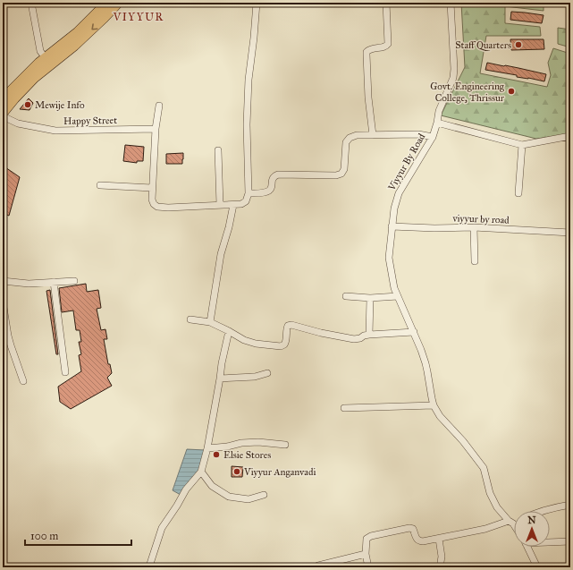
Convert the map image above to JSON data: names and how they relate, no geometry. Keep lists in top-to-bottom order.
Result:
{
  "streets": {
    "street": ["Happy Street", "Viyyur By Road", "viyyur by road"]
  },
  "crossings": [
    ["Viyyur By Road", "viyyur by road"]
  ],
  "districts": ["VIYYUR"],
  "places": [
    "Staff Quarters",
    "Govt. Engineering College, Thrissur",
    "Mewije Info",
    "Elsie Stores",
    "Viyyur Anganvadi"
  ],
  "scale_bar": "100 m",
  "north": "top"
}
